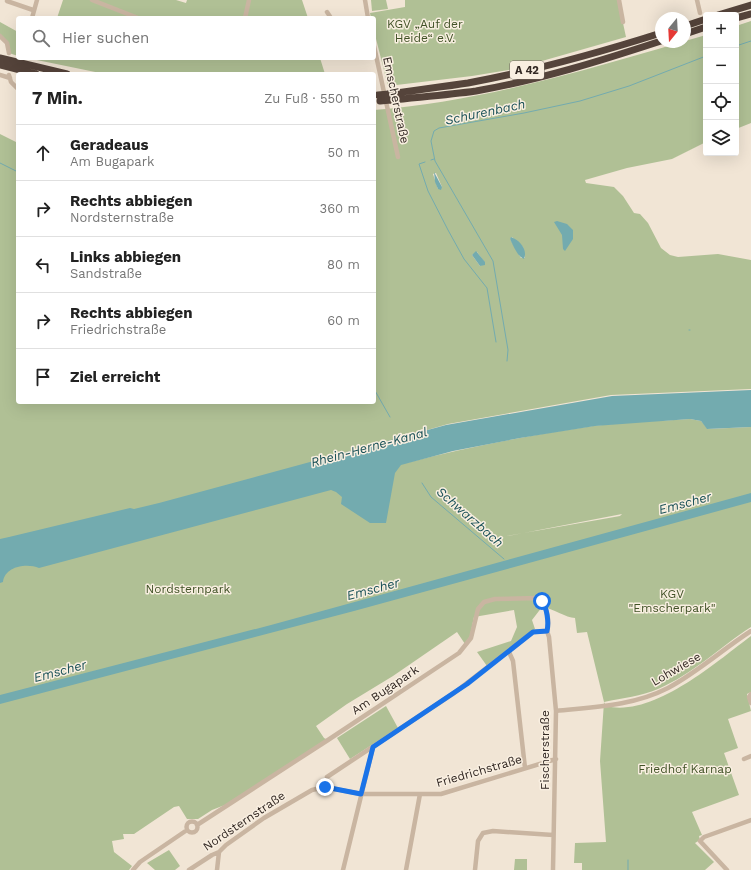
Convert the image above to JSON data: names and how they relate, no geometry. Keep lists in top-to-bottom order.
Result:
{
  "streets": {
    "highway": ["A 42"],
    "street": [
      "Emscherstraße",
      "Lohwiese",
      "Am Bugapark",
      "Fischerstraße",
      "Friedrichstraße",
      "Nordsternstraße"
    ]
  },
  "crossings": [
    ["Lohwiese", "Fischerstraße"],
    ["Am Bugapark", "Fischerstraße"],
    ["Fischerstraße", "Friedrichstraße"],
    ["Friedrichstraße", "Nordsternstraße"]
  ],
  "water": [
    "Schurenbach",
    "Rhein-Herne-Kanal",
    "Emscher",
    "Schwarzbach"
  ],
  "parks": [
    "KGV „Auf der Heide“ e.V.",
    "Nordsternpark",
    "KGV \"Emscherpark\"",
    "Friedhof Karnap"
  ],
  "north": "bottom",
  "page": {
    "map_buttons": ["+", "−"],
    "search": "Hier suchen",
    "heading": ["7 Min.", "Zu Fuß · 550 m"],
    "list": [
      ["Geradeaus", "Am Bugapark", "50 m"],
      ["Rechts abbiegen", "Nordsternstraße", "360 m"],
      ["Links abbiegen", "Sandstraße", "80 m"],
      ["Rechts abbiegen", "Friedrichstraße", "60 m"],
      "Ziel erreicht"
    ]
  }
}
